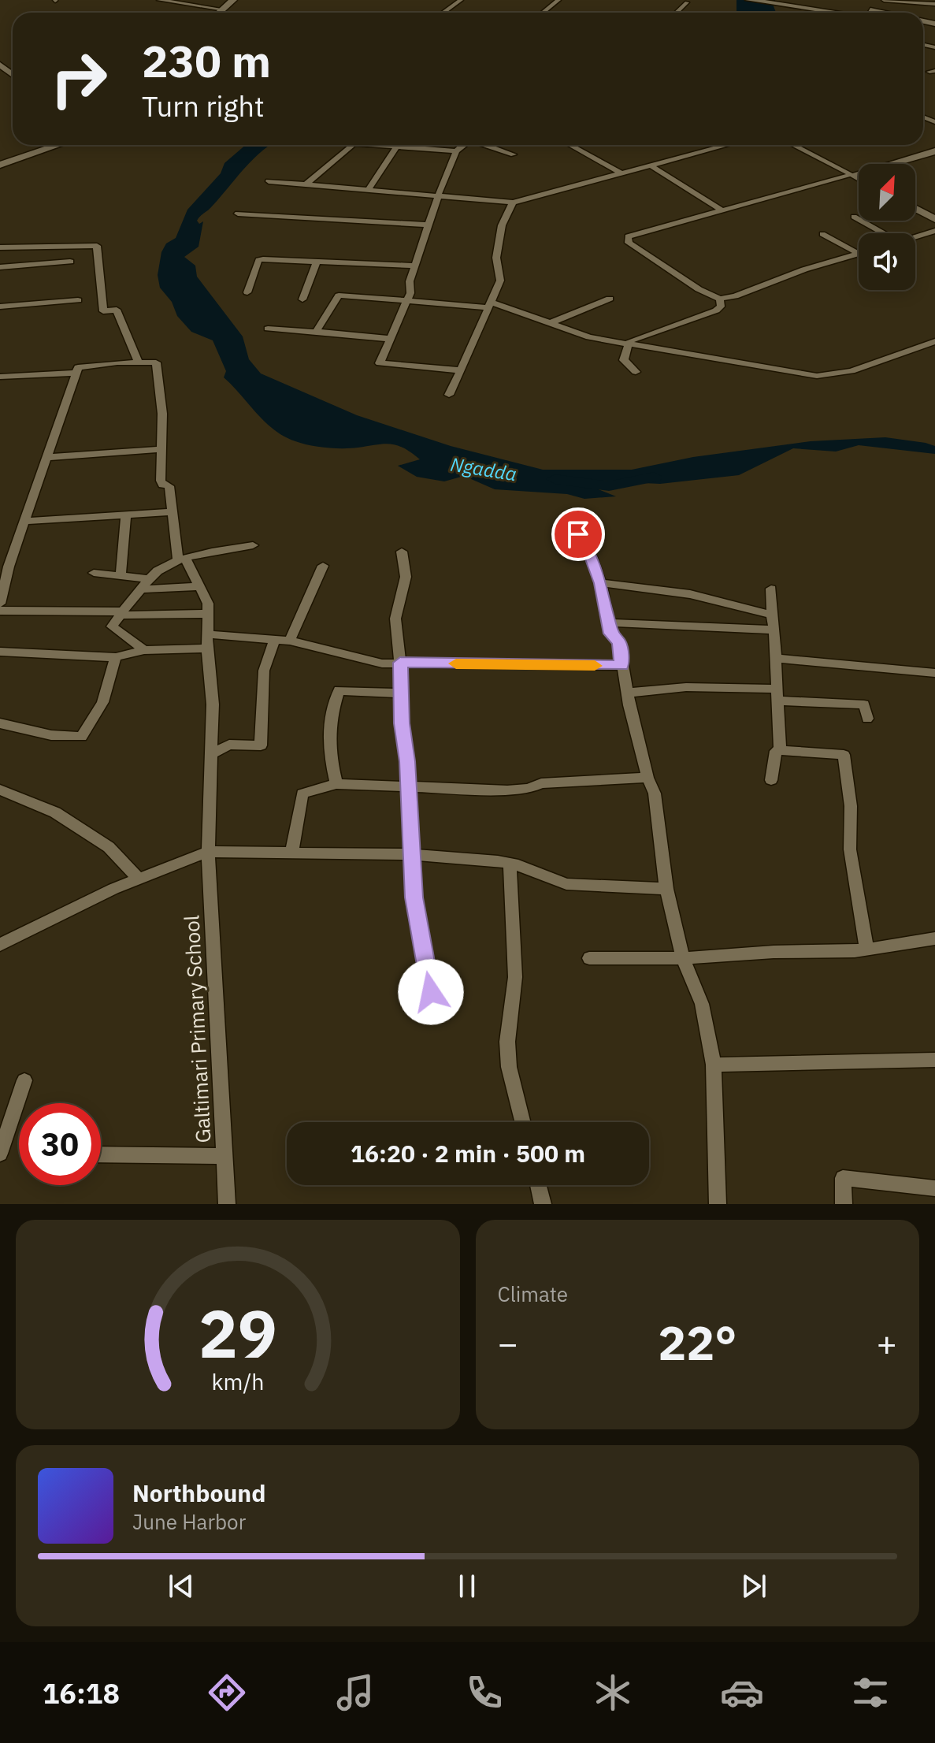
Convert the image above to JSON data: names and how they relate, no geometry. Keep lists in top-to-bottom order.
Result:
{
  "streets": {
    "street": ["Galtimari Primary School"]
  },
  "water": ["Ngadda"],
  "north": "top right",
  "page": {
    "turn": ["230 m", "Turn right"],
    "limit": "30",
    "trip": "16:20 · 2 min · 500 m",
    "tile": "Climate",
    "heat": ["−", "22°", "+"],
    "song": ["Northbound", "June Harbor"],
    "tabs": "16:18",
    "gauge": ["29", "km/h"]
  }
}
